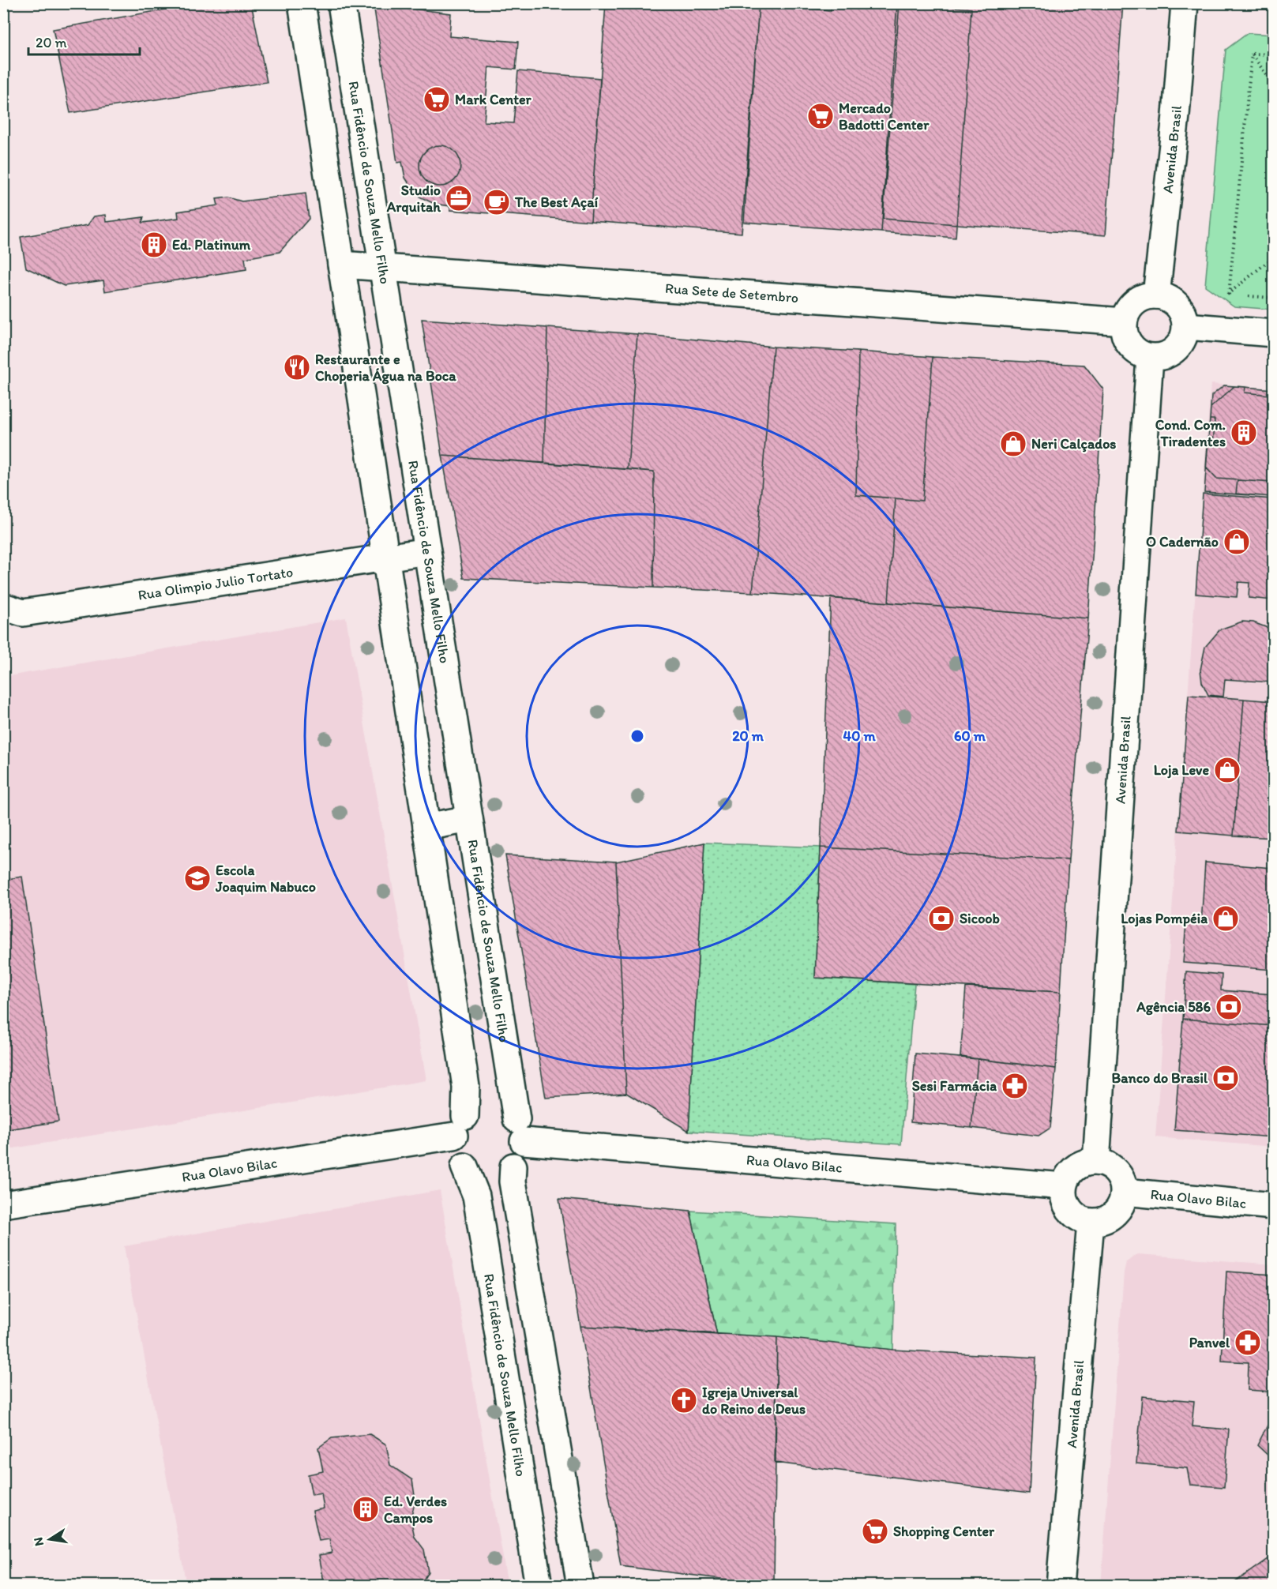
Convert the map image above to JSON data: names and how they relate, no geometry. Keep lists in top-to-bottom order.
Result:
{
  "streets": {
    "street": [
      "Avenida Brasil",
      "Rua Fidêncio de Souza Mello Filho",
      "Rua Sete de Setembro",
      "Rua Olimpio Julio Tortato",
      "Rua Olavo Bilac"
    ]
  },
  "crossings": [
    ["Avenida Brasil", "Rua Sete de Setembro"],
    ["Avenida Brasil", "Rua Olavo Bilac"],
    ["Rua Fidêncio de Souza Mello Filho", "Rua Sete de Setembro"],
    ["Rua Fidêncio de Souza Mello Filho", "Rua Olimpio Julio Tortato"],
    ["Rua Fidêncio de Souza Mello Filho", "Rua Olavo Bilac"]
  ],
  "places": {
    "supermarket": ["Mark Center", "Mercado Badotti Center", "Shopping Center"],
    "office": ["Studio Arquitah"],
    "cafe": ["The Best Açaí"],
    "building": ["Ed. Platinum", "Cond. Com. Tiradentes", "Ed. Verdes Campos"],
    "restaurant": ["Restaurante e Choperia Água na Boca"],
    "shop": [
      "Neri Calçados",
      "O Cadernão",
      "Loja Leve",
      "Lojas Pompéia"
    ],
    "school or university": ["Escola Joaquim Nabuco"],
    "bank": ["Sicoob", "Agência 586", "Banco do Brasil"],
    "pharmacy": ["Sesi Farmácia", "Panvel"],
    "church": ["Igreja Universal do Reino de Deus"]
  },
  "scale_bar": "20 m",
  "north": "left",
  "rings": ["20 m", "40 m", "60 m"]
}
